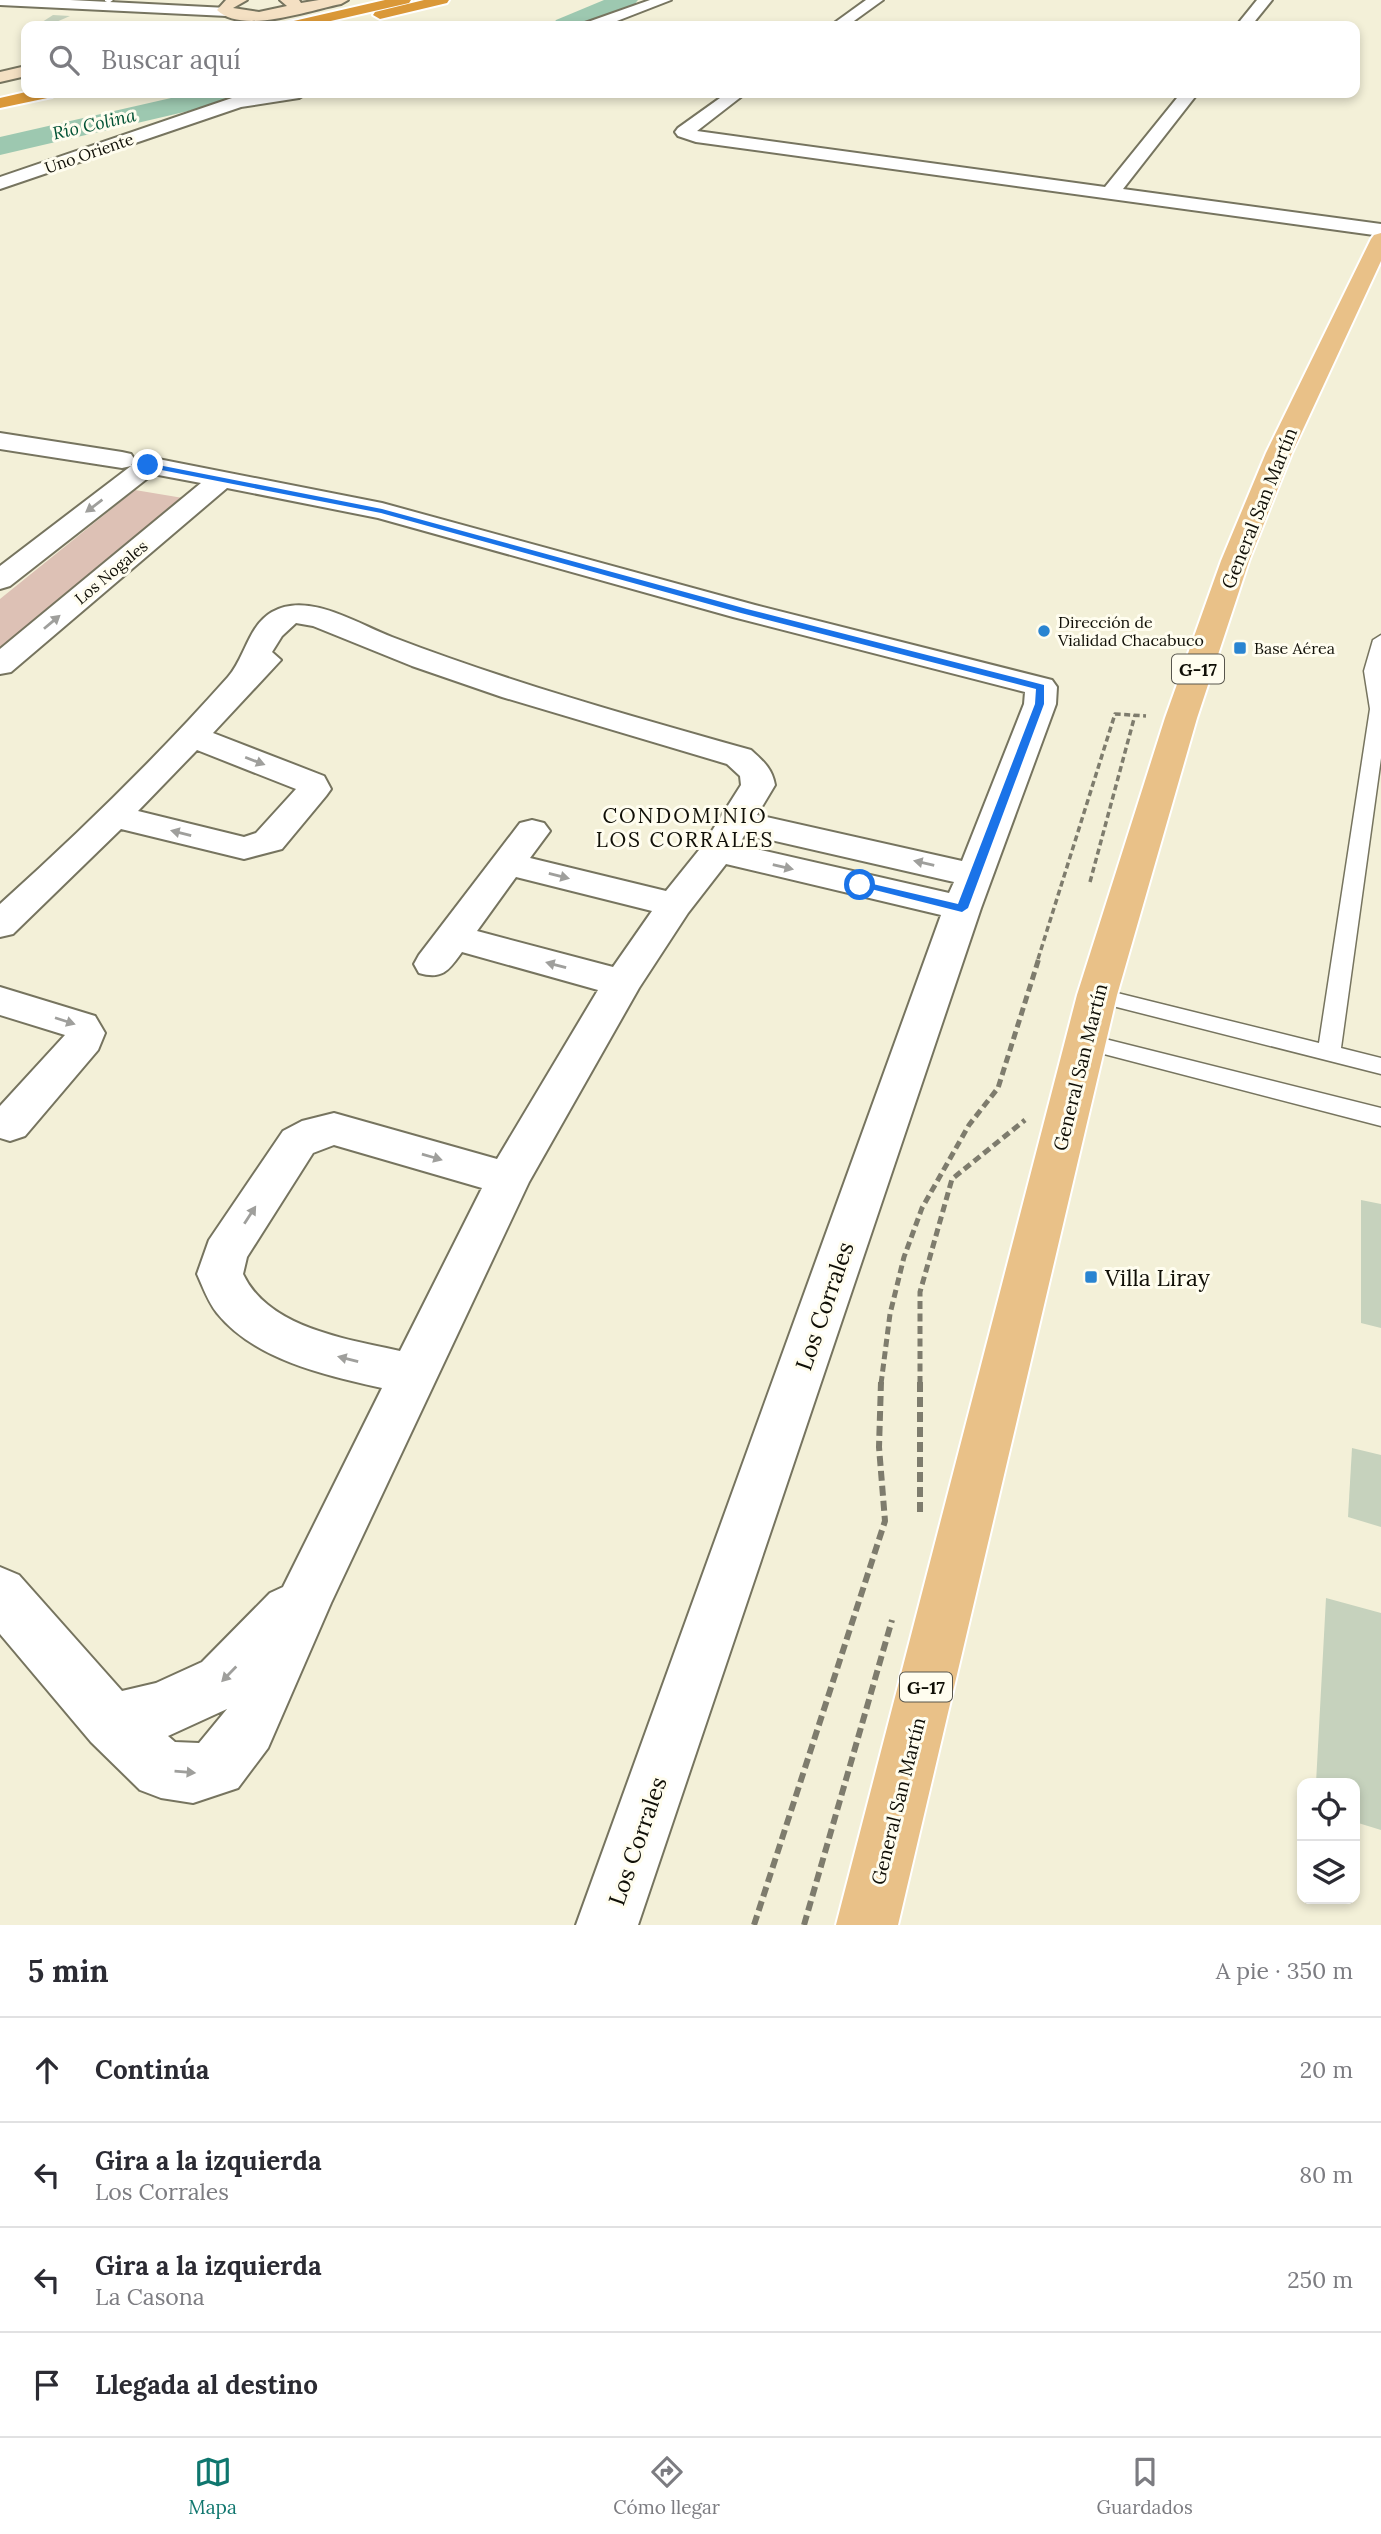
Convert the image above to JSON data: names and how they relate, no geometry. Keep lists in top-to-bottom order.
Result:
{
  "streets": {
    "main road": ["General San Martín", "G-17"],
    "street": ["Uno Oriente", "Los Nogales", "Los Corrales"]
  },
  "crossings": [
    ["Los Nogales", "Los Corrales"]
  ],
  "districts": ["CONDOMINIO LOS CORRALES"],
  "water": ["Río Colina"],
  "places": {
    "other": ["Dirección de Vialidad Chacabuco"],
    "transit": ["Base Aérea", "Villa Liray"]
  },
  "page": {
    "search": "Buscar aquí",
    "heading": ["5 min", "A pie · 350 m"],
    "list": [
      ["Continúa", "20 m"],
      ["Gira a la izquierda", "Los Corrales", "80 m"],
      ["Gira a la izquierda", "La Casona", "250 m"],
      "Llegada al destino"
    ],
    "nav": ["Mapa", "Cómo llegar", "Guardados"]
  }
}
